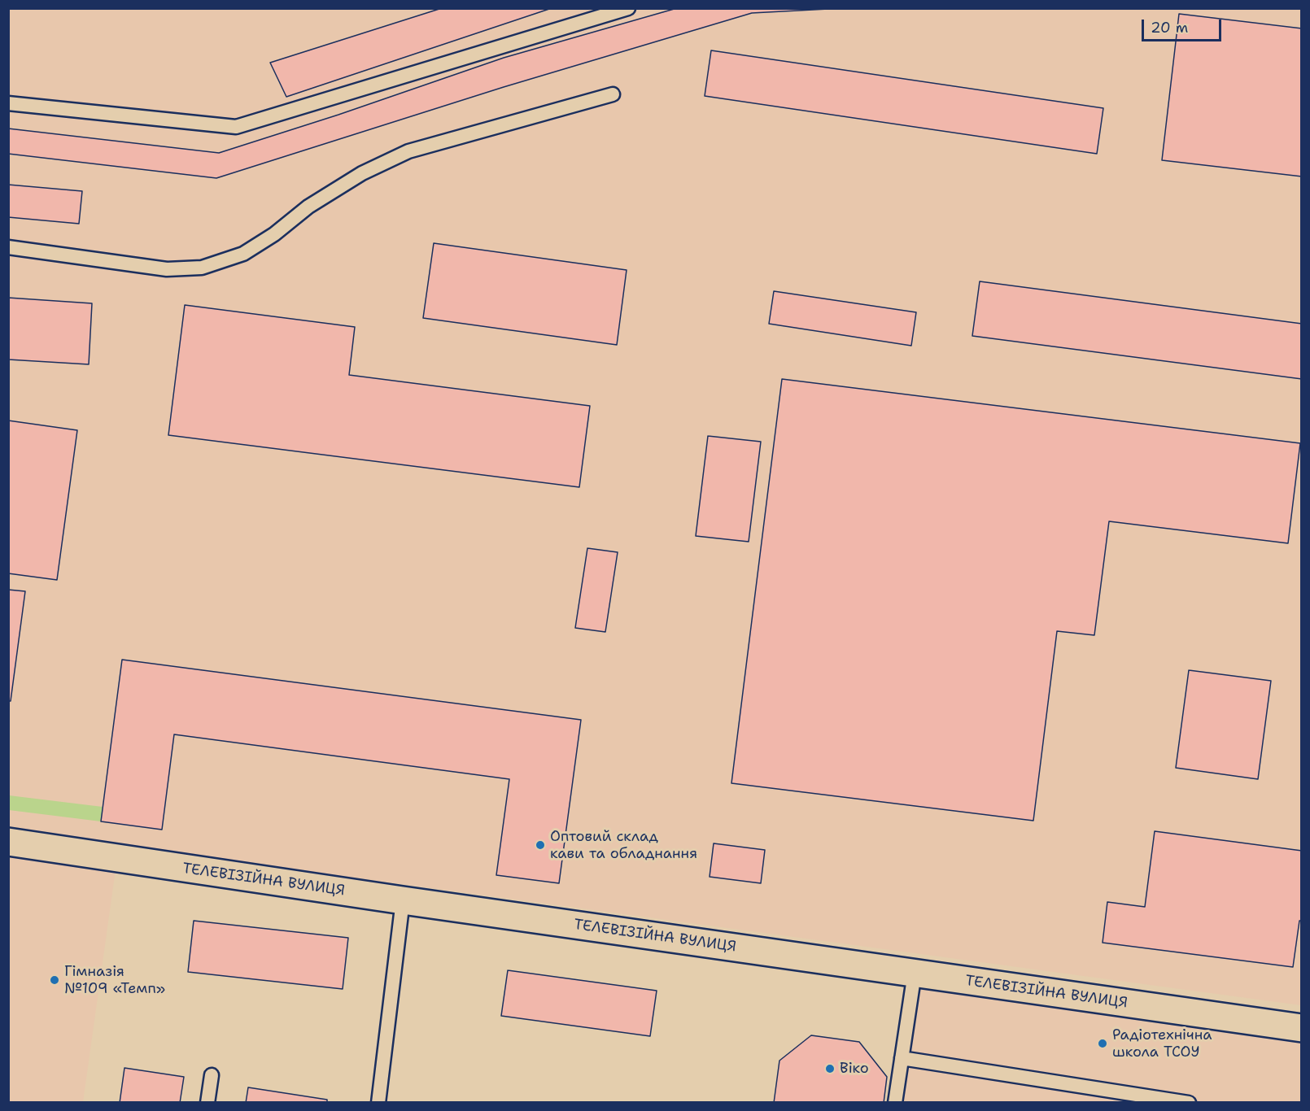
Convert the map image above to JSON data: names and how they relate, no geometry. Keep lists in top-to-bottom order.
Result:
{
  "streets": {
    "street": ["ТЕЛЕВІЗІЙНА ВУЛИЦЯ"]
  },
  "places": [
    "Оптовий склад кави та обладнання",
    "Гімназія №109 «Темп»",
    "Радіотехнічна школа ТСОУ",
    "Віко"
  ],
  "scale_bar": "20 m"
}
